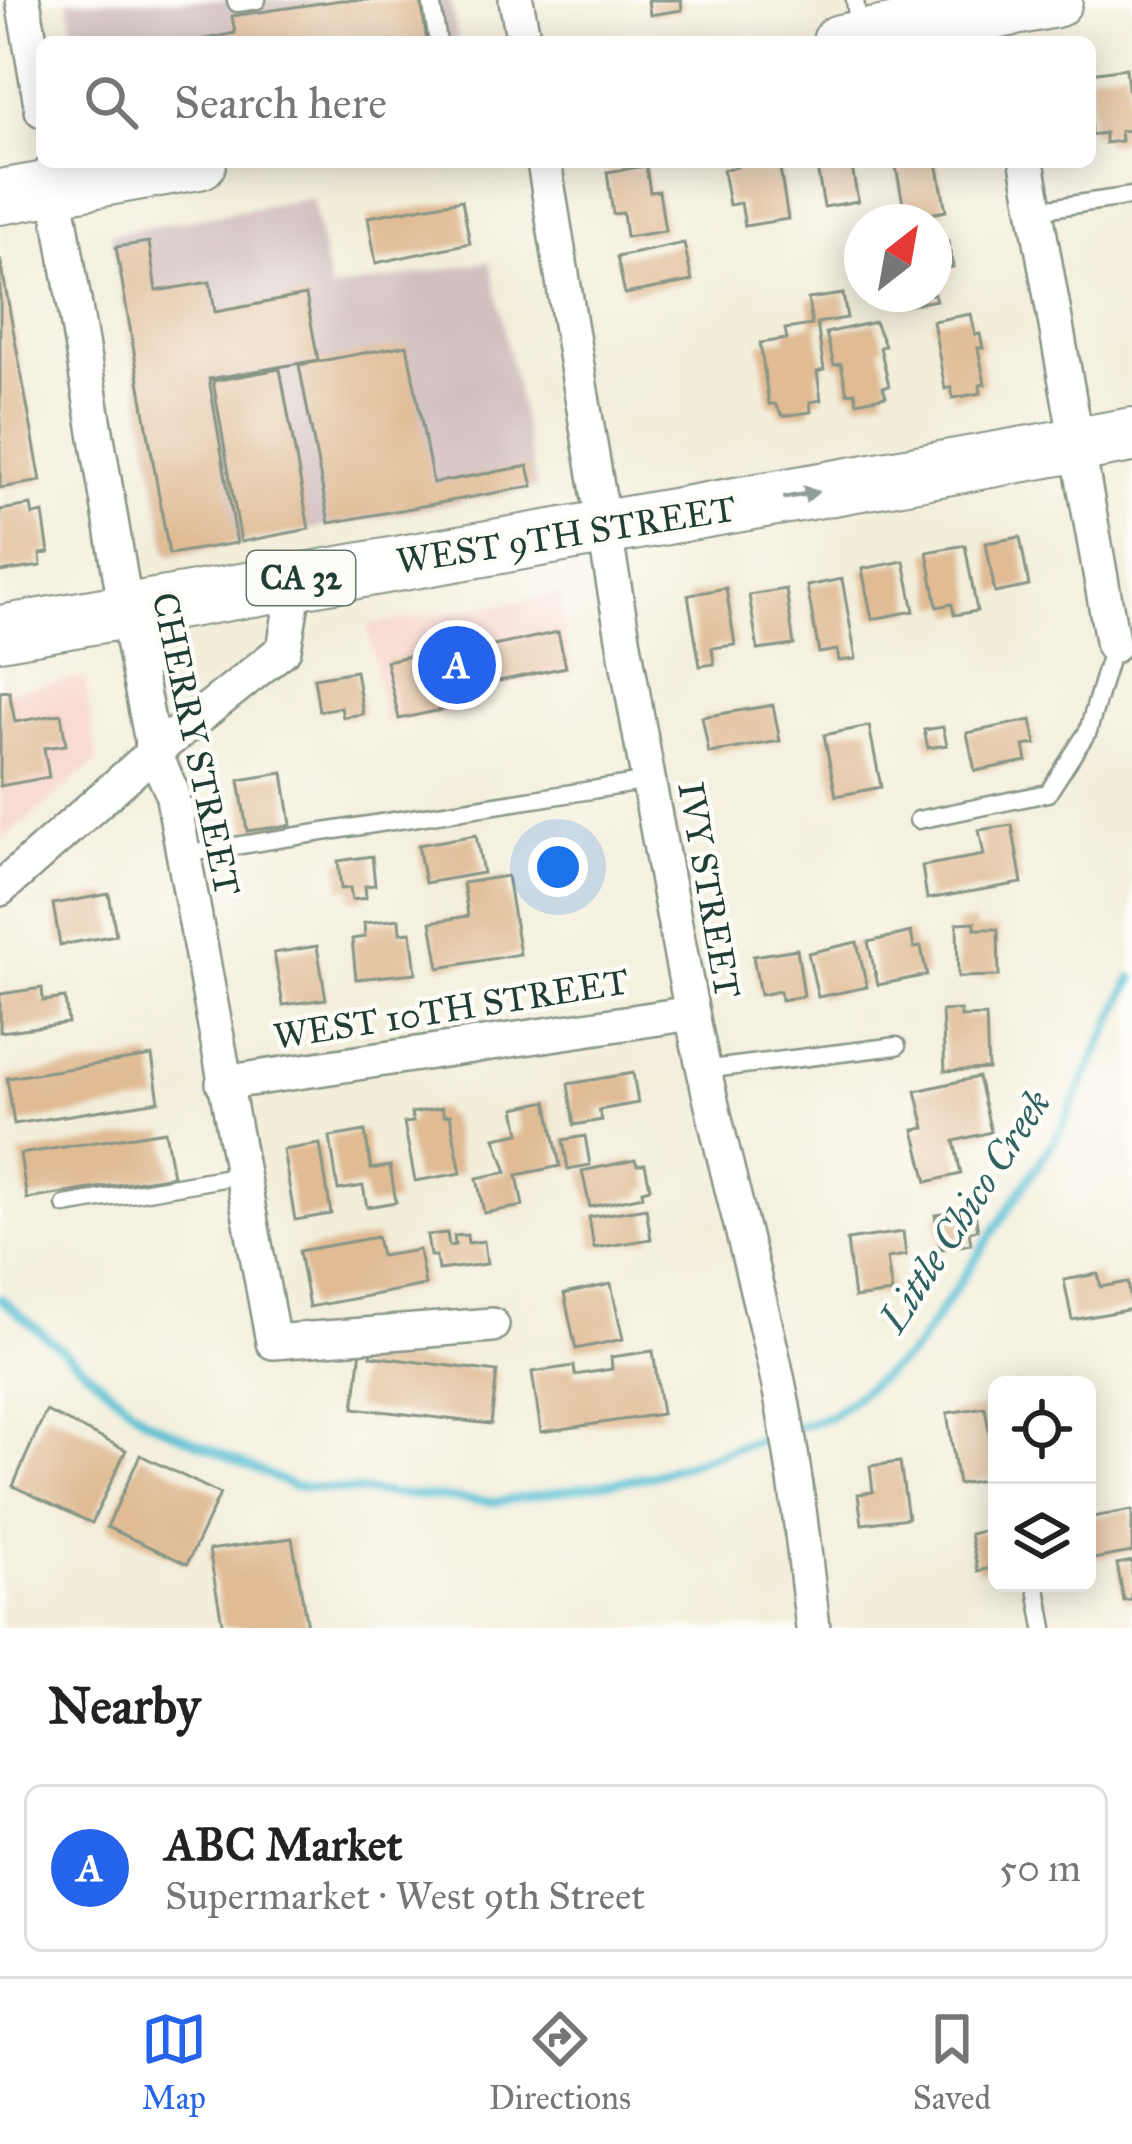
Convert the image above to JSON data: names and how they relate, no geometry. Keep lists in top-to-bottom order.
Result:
{
  "streets": {
    "main road": ["WEST 9TH STREET", "CA 32"],
    "street": ["CHERRY STREET", "IVY STREET", "WEST 10TH STREET"]
  },
  "crossings": [
    ["WEST 9TH STREET", "CHERRY STREET"],
    ["WEST 9TH STREET", "IVY STREET"],
    ["CHERRY STREET", "WEST 10TH STREET"],
    ["IVY STREET", "WEST 10TH STREET"]
  ],
  "water": ["Little Chico Creek"],
  "north": "top right",
  "page": {
    "search": "Search here",
    "pins": "A",
    "heading": "Nearby",
    "list": [
      {
        "mark": "A",
        "name": "ABC Market",
        "note": "Supermarket · West 9th Street",
        "value": "50 m"
      }
    ],
    "nav": ["Map", "Directions", "Saved"]
  }
}
